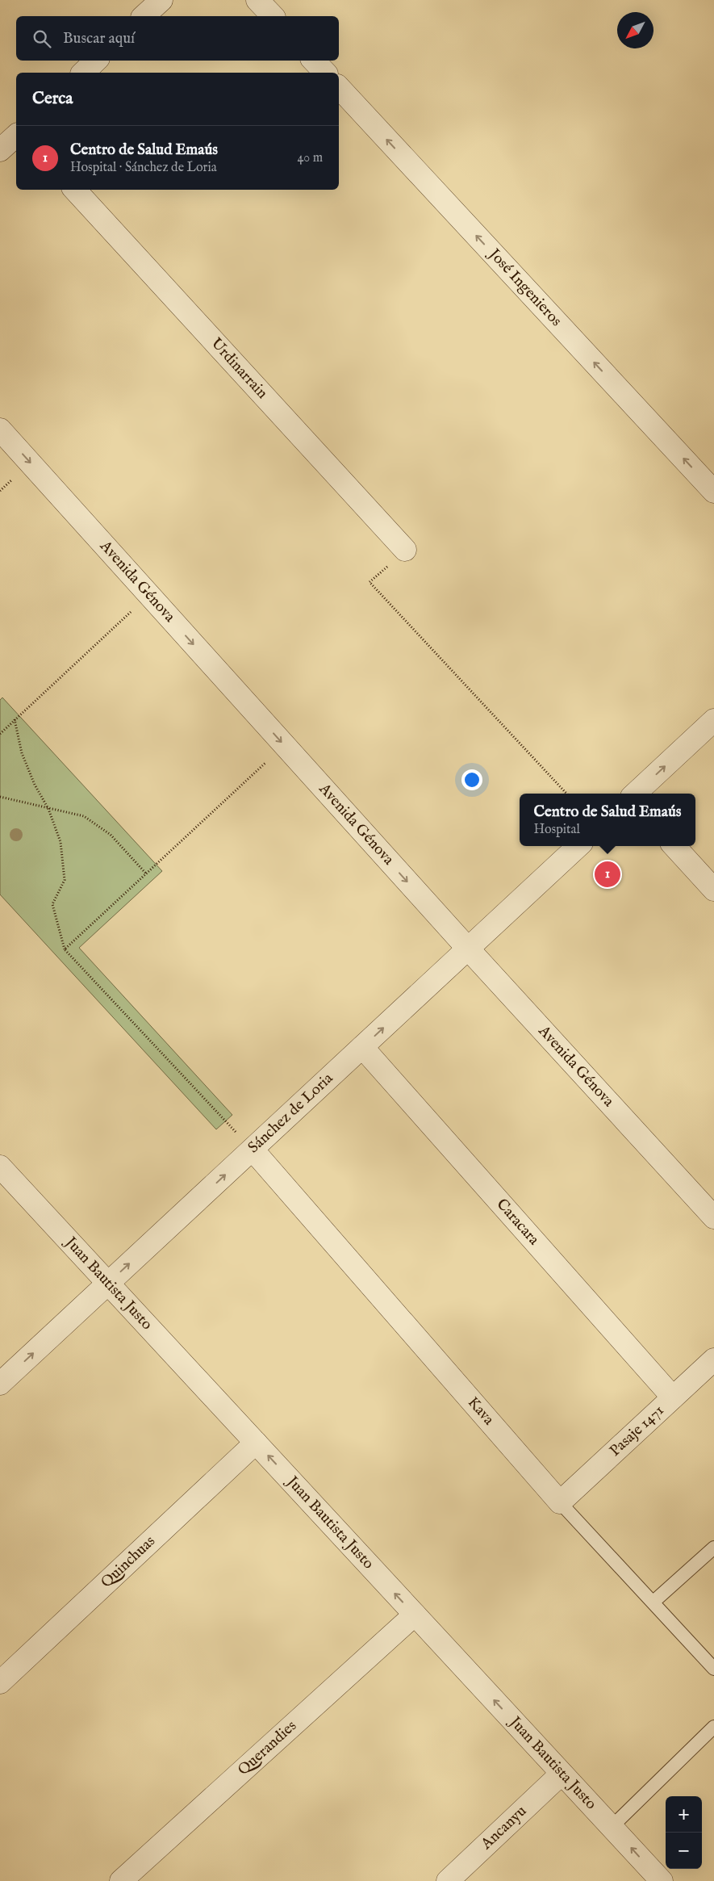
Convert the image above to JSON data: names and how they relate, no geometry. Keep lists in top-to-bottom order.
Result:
{
  "streets": {
    "street": [
      "José Ingenieros",
      "Urdinarrain",
      "Avenida Génova",
      "Sánchez de Loria",
      "Caracara",
      "Juan Bautista Justo",
      "Kava",
      "Pasaje 1471",
      "Quinchuas",
      "Querandies",
      "Ancanyu"
    ]
  },
  "crossings": [
    ["Avenida Génova", "Sánchez de Loria"],
    ["Sánchez de Loria", "Caracara"],
    ["Sánchez de Loria", "Juan Bautista Justo"],
    ["Sánchez de Loria", "Kava"],
    ["Caracara", "Pasaje 1471"],
    ["Juan Bautista Justo", "Quinchuas"],
    ["Juan Bautista Justo", "Querandies"],
    ["Juan Bautista Justo", "Ancanyu"],
    ["Kava", "Pasaje 1471"]
  ],
  "one_way": [
    "José Ingenieros",
    "Avenida Génova",
    "Sánchez de Loria",
    "Juan Bautista Justo"
  ],
  "north": "bottom left",
  "page": {
    "search": "Buscar aquí",
    "heading": "Cerca",
    "list": [
      {
        "mark": "1",
        "name": "Centro de Salud Emaús",
        "note": "Hospital · Sánchez de Loria",
        "value": "40 m"
      }
    ],
    "popup": ["Centro de Salud Emaús", "Hospital"],
    "pins": "1",
    "map_buttons": ["+", "−"]
  }
}
